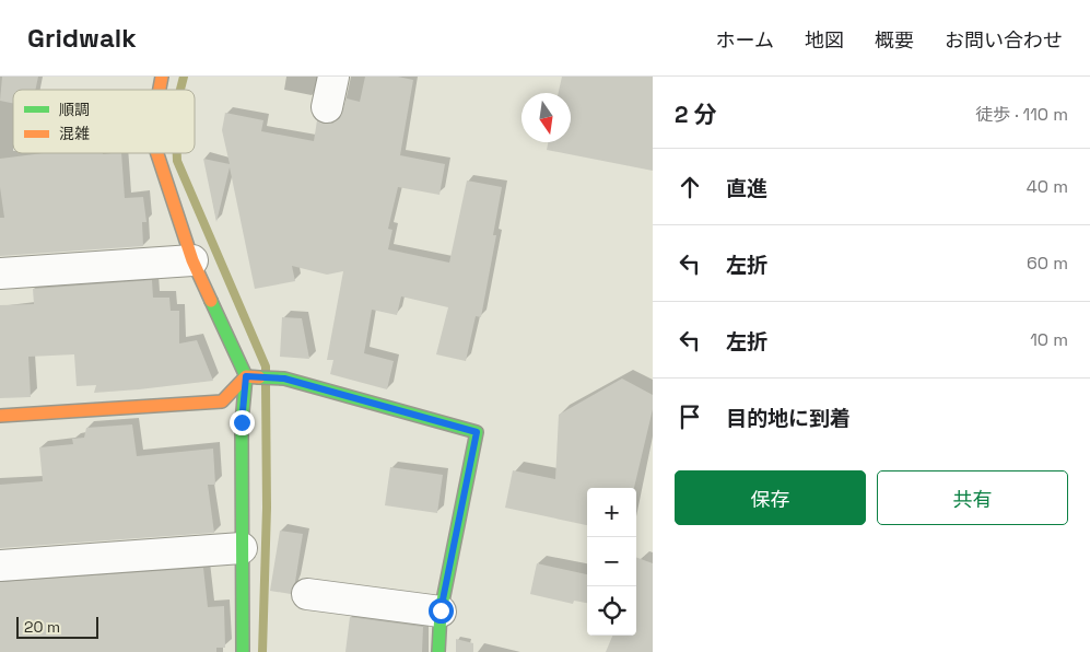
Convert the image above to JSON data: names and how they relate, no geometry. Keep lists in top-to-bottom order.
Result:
{
  "legend": ["順調", "混雑"],
  "scale_bar": "20 m",
  "north": "bottom",
  "page": {
    "header": "Gridwalk",
    "nav": [
      "ホーム",
      "地図",
      "概要",
      "お問い合わせ"
    ],
    "heading": ["2 分", "徒歩 · 110 m"],
    "list": [
      ["直進", "40 m"],
      ["左折", "60 m"],
      ["左折", "10 m"],
      "目的地に到着"
    ],
    "buttons": ["保存", "共有"],
    "map_buttons": ["+", "−"],
    "scale": "20 m"
  }
}
